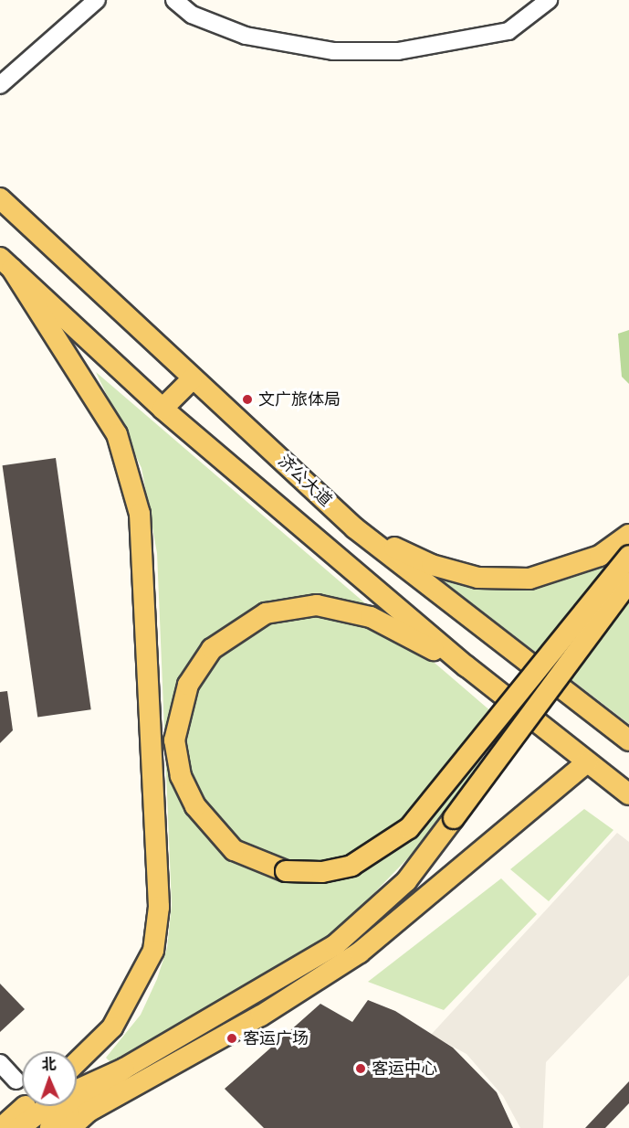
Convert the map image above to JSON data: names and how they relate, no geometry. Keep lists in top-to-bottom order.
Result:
{
  "streets": {
    "main road": ["济公大道"]
  },
  "places": ["文广旅体局", "客运广场", "客运中心"],
  "north": "top"
}
